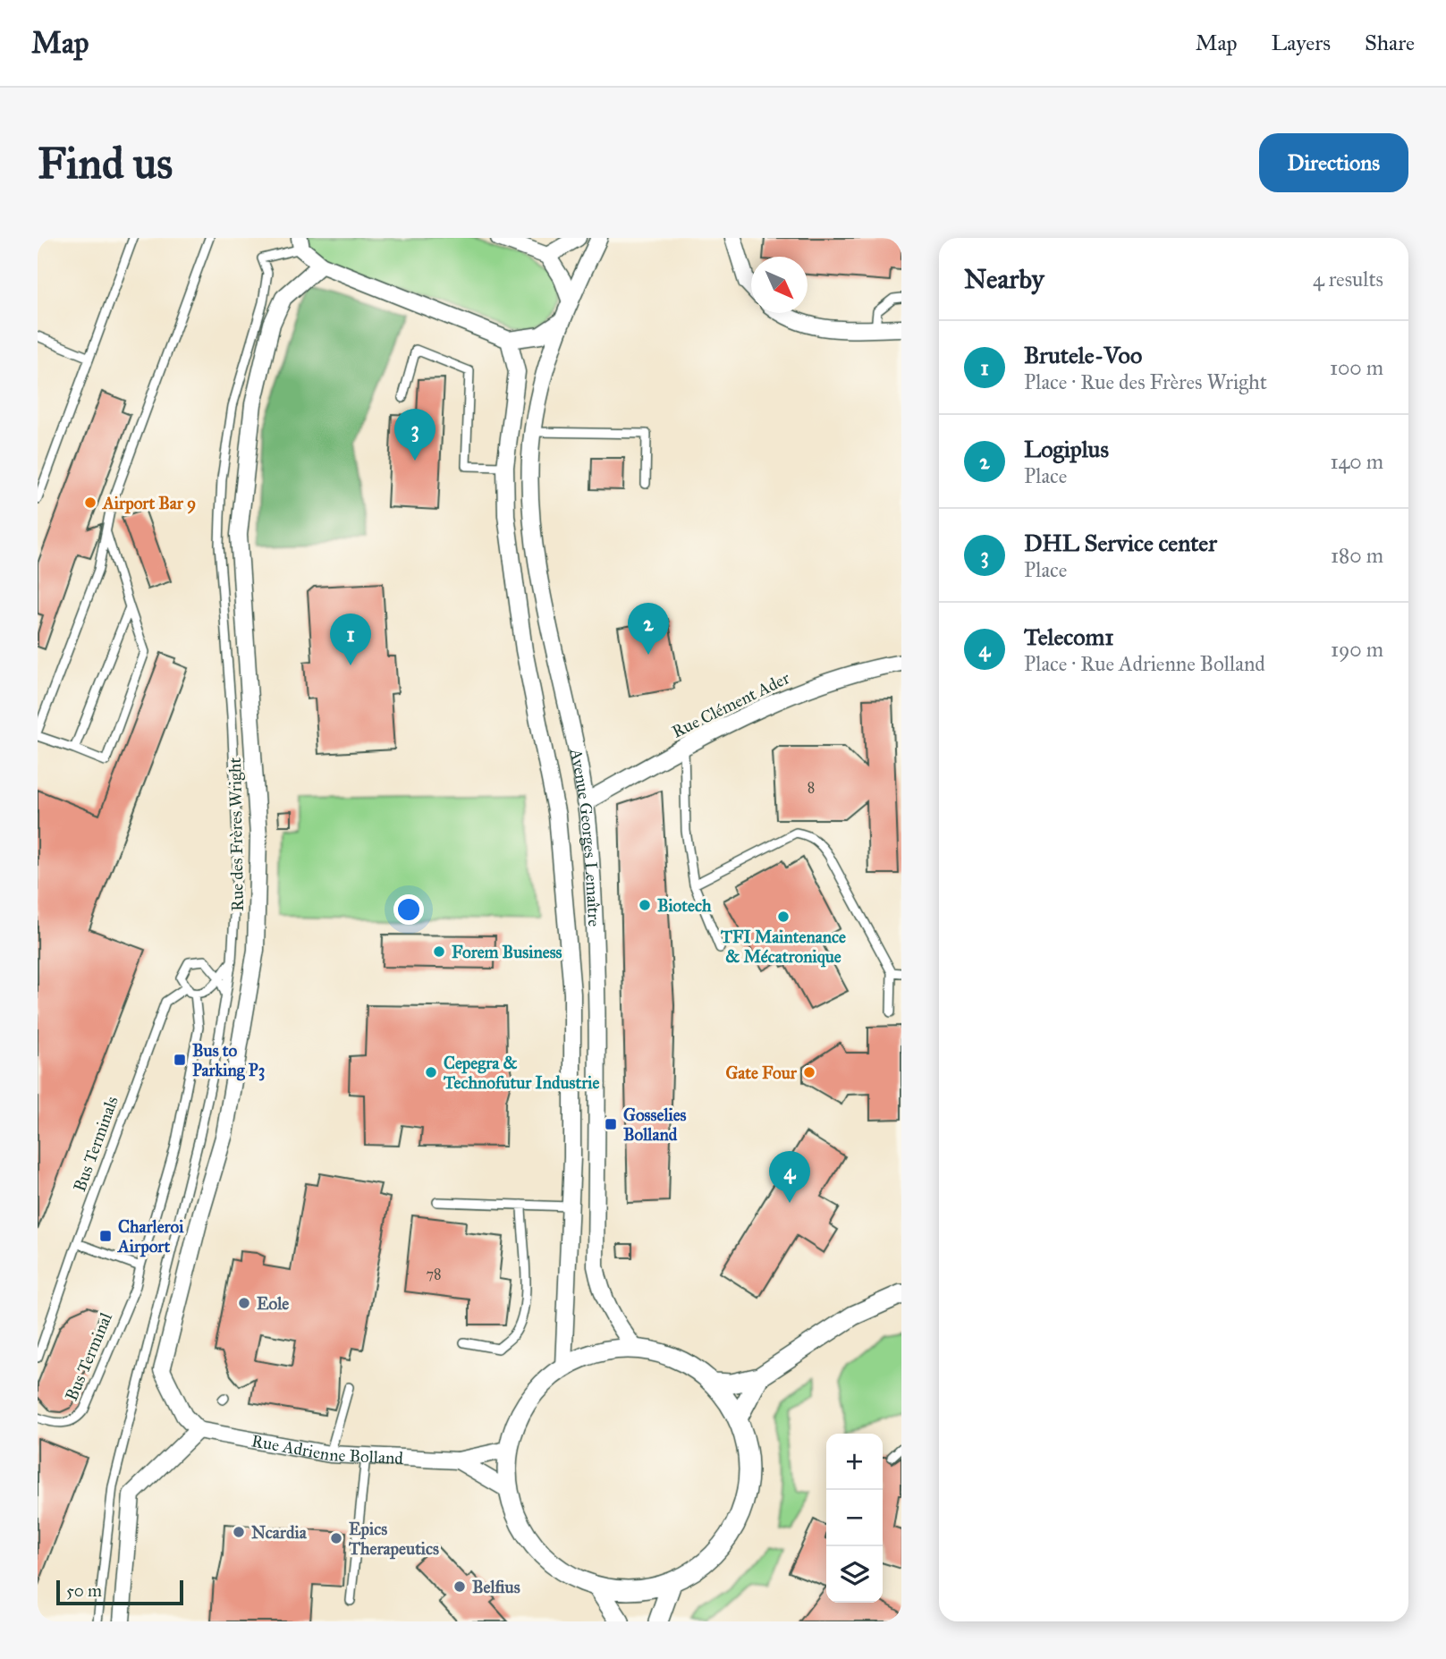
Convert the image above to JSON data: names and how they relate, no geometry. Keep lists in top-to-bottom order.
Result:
{
  "streets": {
    "street": [
      "Rue Clément Ader",
      "Rue des Frères Wright",
      "Avenue Georges Lemaître",
      "Rue Adrienne Bolland"
    ],
    "lane": ["Bus Terminals", "Bus Terminal"]
  },
  "crossings": [
    ["Rue Clément Ader", "Avenue Georges Lemaître"],
    ["Rue des Frères Wright", "Rue Adrienne Bolland"]
  ],
  "places": {
    "other": [
      "Airport Bar 9",
      "Biotech",
      "TFI Maintenance & Mécatronique",
      "Forem Business",
      "Cepegra & Technofutur Industrie",
      "Gate Four",
      "Eole",
      "Ncardia",
      "Epics Therapeutics",
      "Belfius"
    ],
    "transit": ["Bus to Parking P3", "Gosselies Bolland", "Charleroi Airport"]
  },
  "house_numbers": ["8", "78"],
  "scale_bar": "50 m",
  "north": "bottom right",
  "page": {
    "header": "Map",
    "nav": ["Map", "Layers", "Share"],
    "buttons": "Directions",
    "title": "Find us",
    "heading": ["Nearby", "4 results"],
    "list": [
      {
        "mark": "1",
        "name": "Brutele-Voo",
        "note": "Place · Rue des Frères Wright",
        "value": "100 m"
      },
      {
        "mark": "2",
        "name": "Logiplus",
        "note": "Place",
        "value": "140 m"
      },
      {
        "mark": "3",
        "name": "DHL Service center",
        "note": "Place",
        "value": "180 m"
      },
      {
        "mark": "4",
        "name": "Telecom1",
        "note": "Place · Rue Adrienne Bolland",
        "value": "190 m"
      }
    ],
    "pins": [
      "3",
      "2",
      "1",
      "4"
    ],
    "map_buttons": ["+", "−"],
    "scale": "50 m"
  }
}
